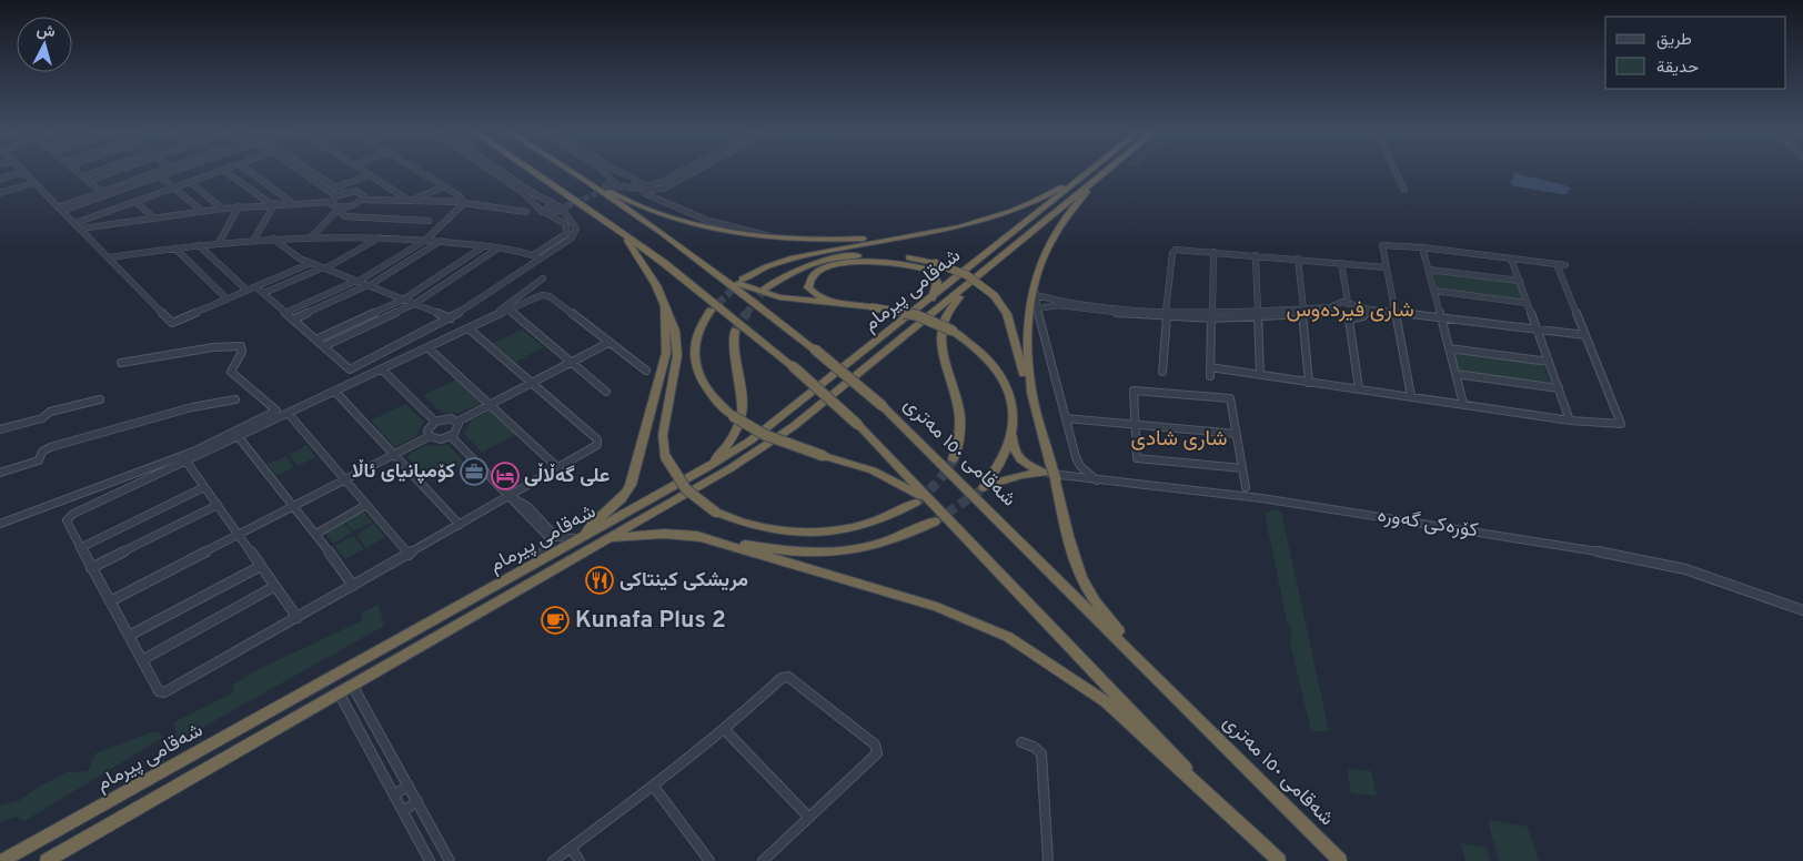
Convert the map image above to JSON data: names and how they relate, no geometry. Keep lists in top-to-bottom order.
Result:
{
  "streets": {
    "highway": ["شەقامی پیرمام", "شەقامی ١٥٠ مەتری"],
    "street": ["کۆرەکی گەورە"]
  },
  "districts": ["شاری فیردەوس", "شاری شادی"],
  "places": {
    "office": ["کۆمپانیای ئاڵا"],
    "hotel": ["علی گەڵاڵی"],
    "restaurant": ["مریشکی کینتاکی"],
    "cafe": ["Kunafa Plus 2"]
  },
  "legend": ["طريق", "حديقة"],
  "north": "top"
}
